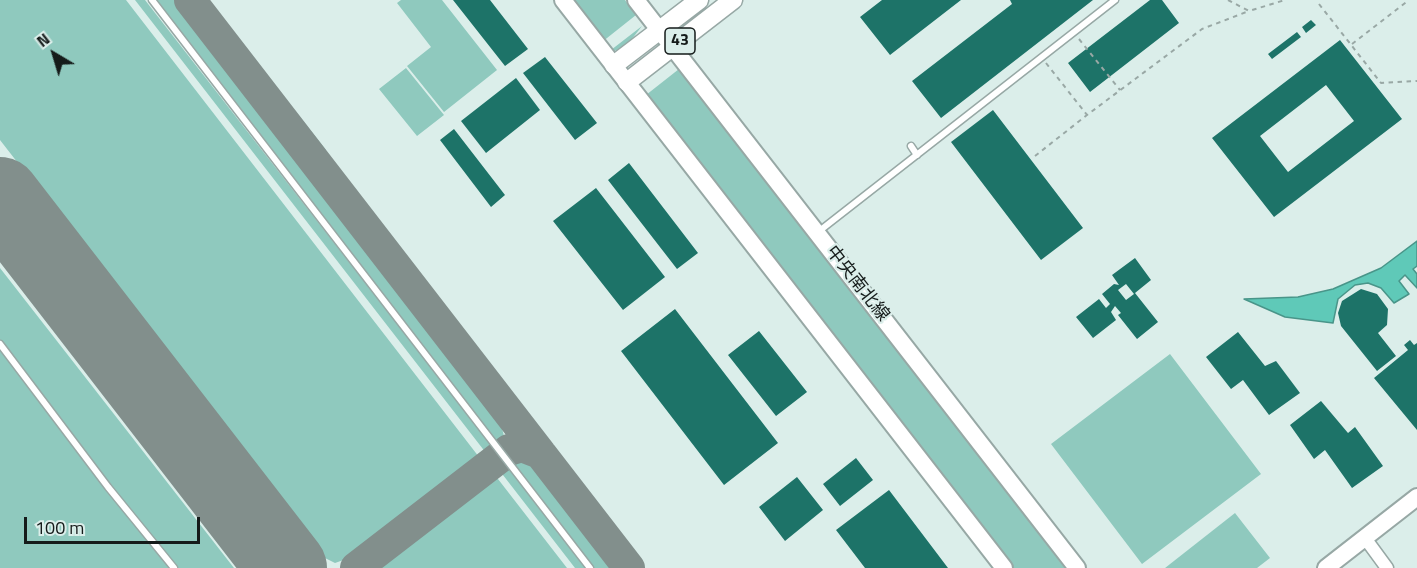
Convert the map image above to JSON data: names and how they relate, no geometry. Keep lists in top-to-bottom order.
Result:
{
  "streets": {
    "main road": ["43", "中央南北線"]
  },
  "crossings": [
    ["43", "中央南北線"]
  ],
  "scale_bar": "100 m",
  "north": "top left"
}
